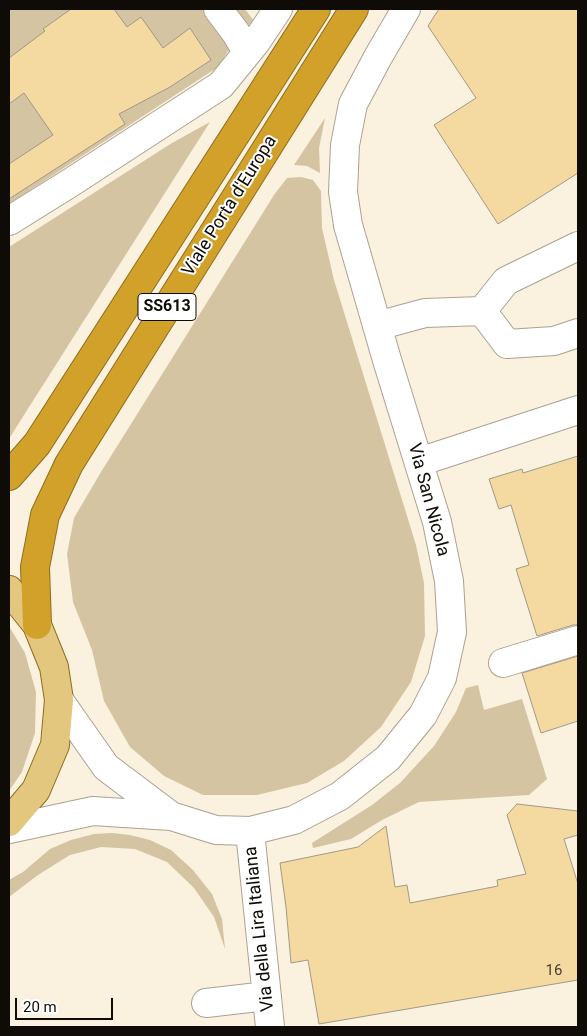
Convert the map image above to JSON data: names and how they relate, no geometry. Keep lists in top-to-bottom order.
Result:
{
  "streets": {
    "highway": ["Viale Porta d'Europa", "SS613"],
    "street": ["Via San Nicola", "Via della Lira Italiana"]
  },
  "crossings": [
    ["Viale Porta d'Europa", "Via San Nicola"],
    ["Via San Nicola", "Via della Lira Italiana"]
  ],
  "house_numbers": ["16"],
  "scale_bar": "20 m"
}
